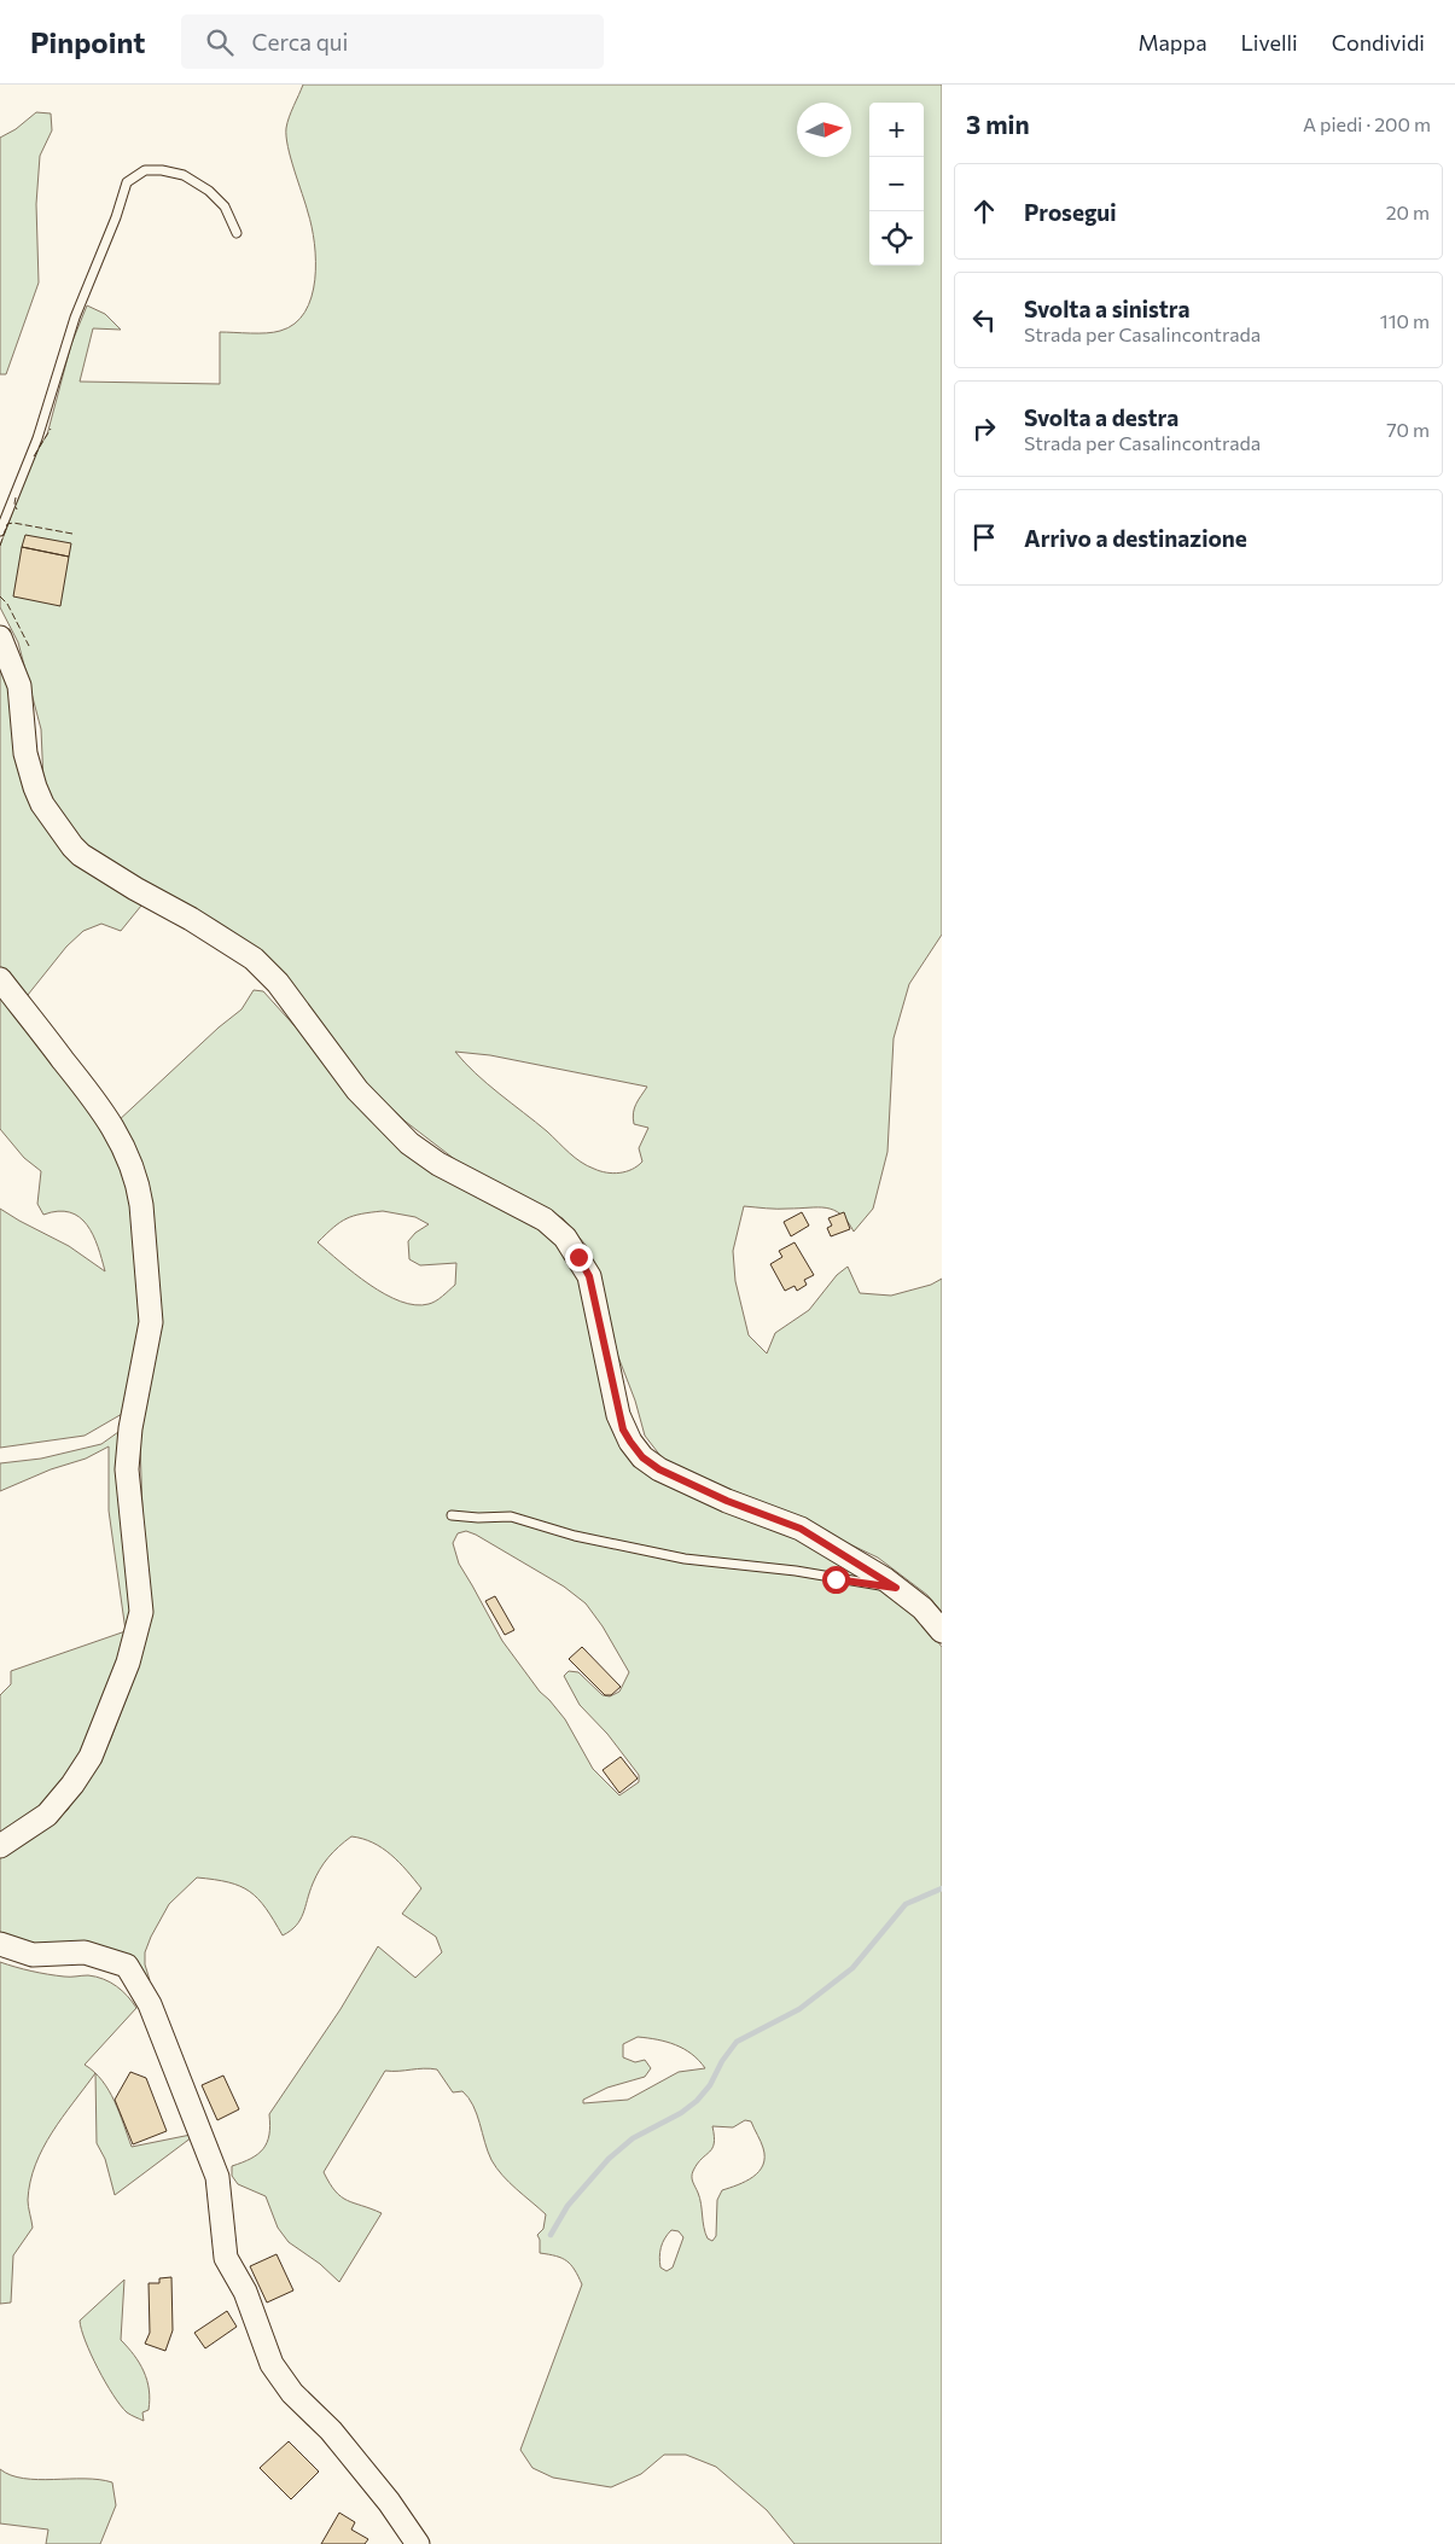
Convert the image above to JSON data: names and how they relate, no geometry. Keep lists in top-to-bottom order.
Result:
{
  "north": "right",
  "page": {
    "header": "Pinpoint",
    "search": "Cerca qui",
    "nav": ["Mappa", "Livelli", "Condividi"],
    "heading": ["3 min", "A piedi · 200 m"],
    "map_buttons": ["+", "−"],
    "list": [
      ["Prosegui", "20 m"],
      ["Svolta a sinistra", "Strada per Casalincontrada", "110 m"],
      ["Svolta a destra", "Strada per Casalincontrada", "70 m"],
      "Arrivo a destinazione"
    ]
  }
}
